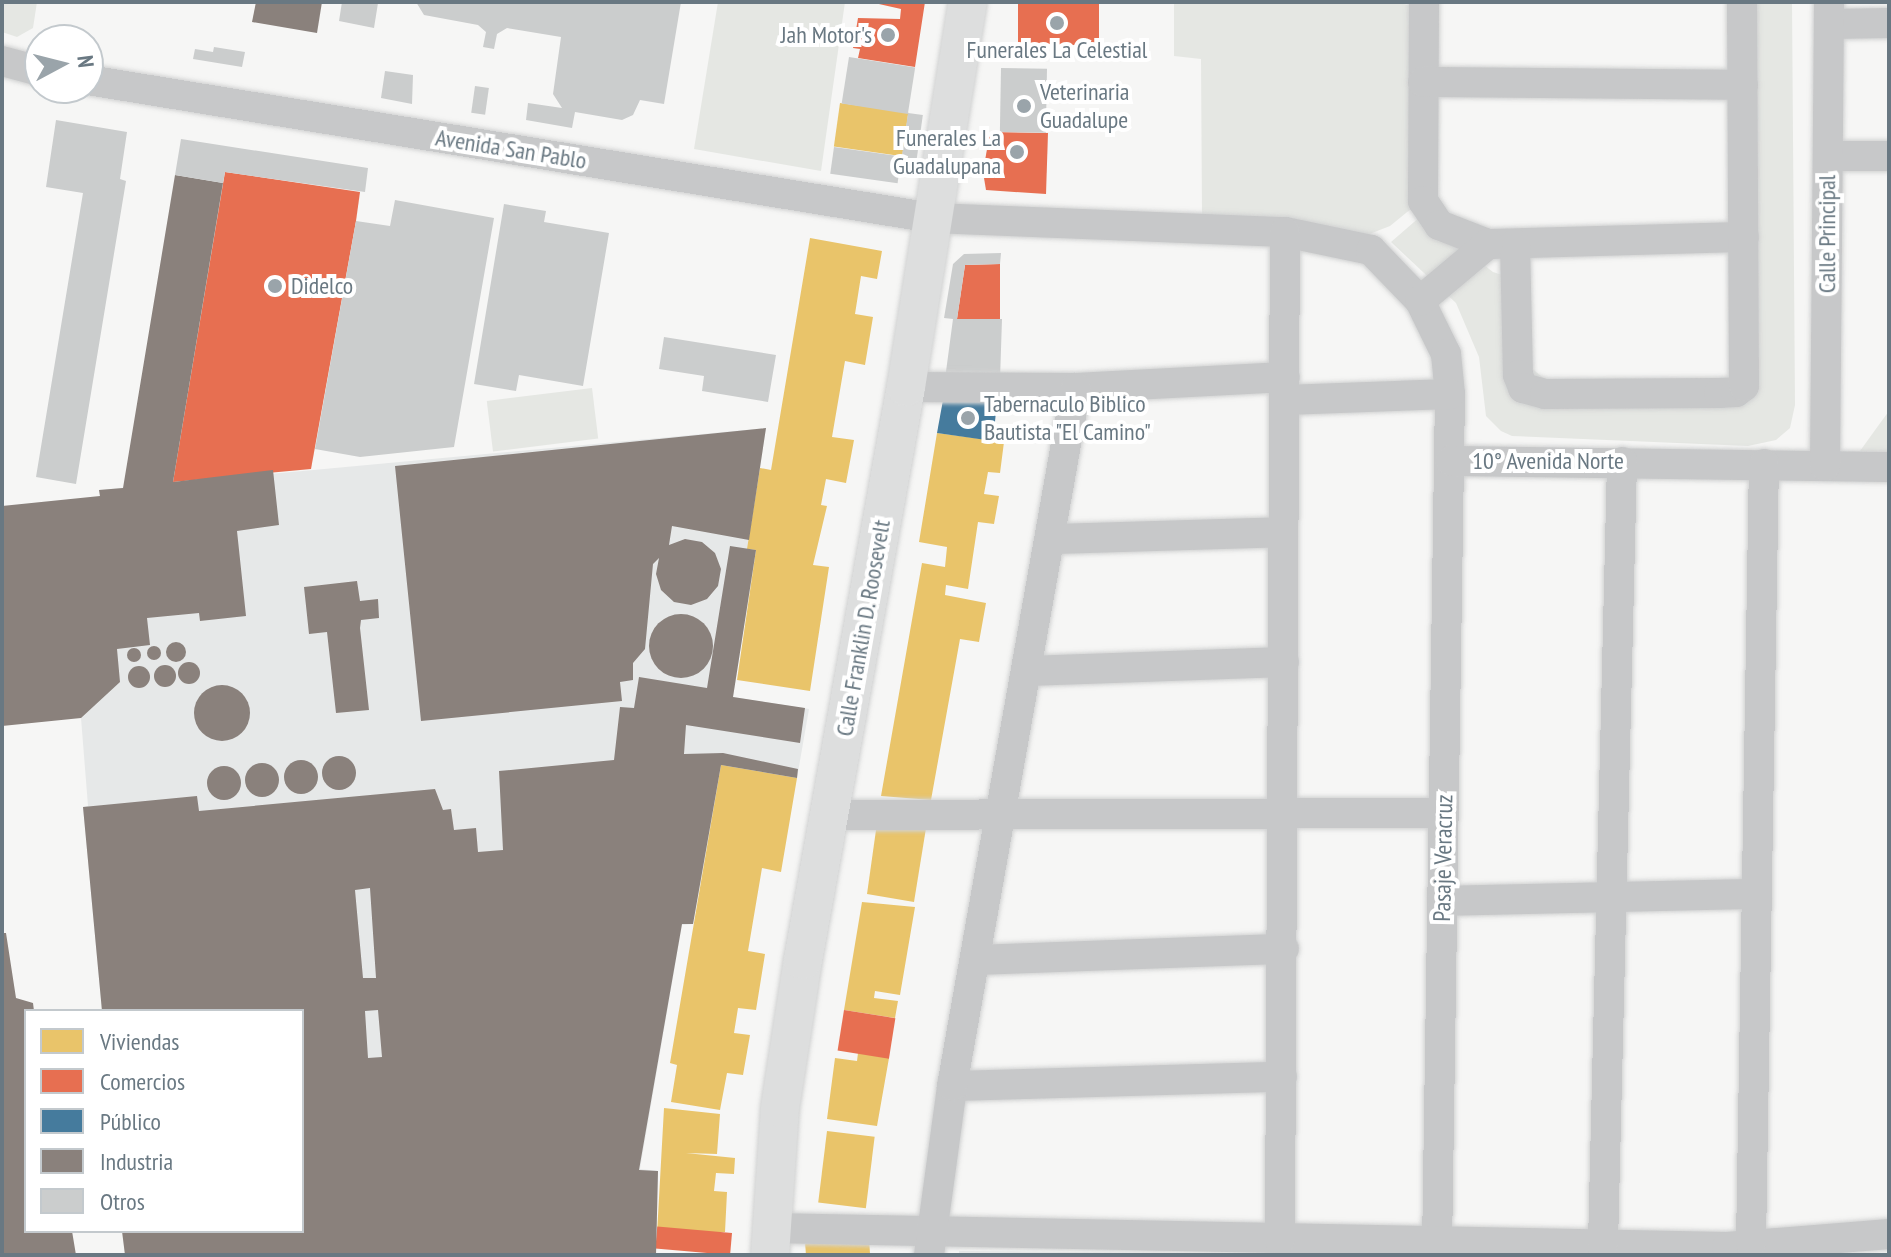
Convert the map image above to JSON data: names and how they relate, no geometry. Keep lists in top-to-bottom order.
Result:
{
  "streets": {
    "main road": ["Calle Franklin D. Roosevelt"],
    "street": [
      "Avenida San Pablo",
      "Calle Principal",
      "10° Avenida Norte",
      "Pasaje Veracruz"
    ]
  },
  "crossings": [
    ["Avenida San Pablo", "10° Avenida Norte"],
    ["Avenida San Pablo", "Calle Franklin D. Roosevelt"],
    ["Calle Principal", "10° Avenida Norte"],
    ["10° Avenida Norte", "Calle Franklin D. Roosevelt"],
    ["10° Avenida Norte", "Pasaje Veracruz"]
  ],
  "places": [
    "Funerales La Celestial",
    "Jah Motor's",
    "Veterinaria Guadalupe",
    "Funerales La Guadalupana",
    "Didelco",
    "Tabernaculo Biblico Bautista \"El Camino\""
  ],
  "legend": [
    "Viviendas",
    "Comercios",
    "Público",
    "Industria",
    "Otros"
  ],
  "north": "right"
}
